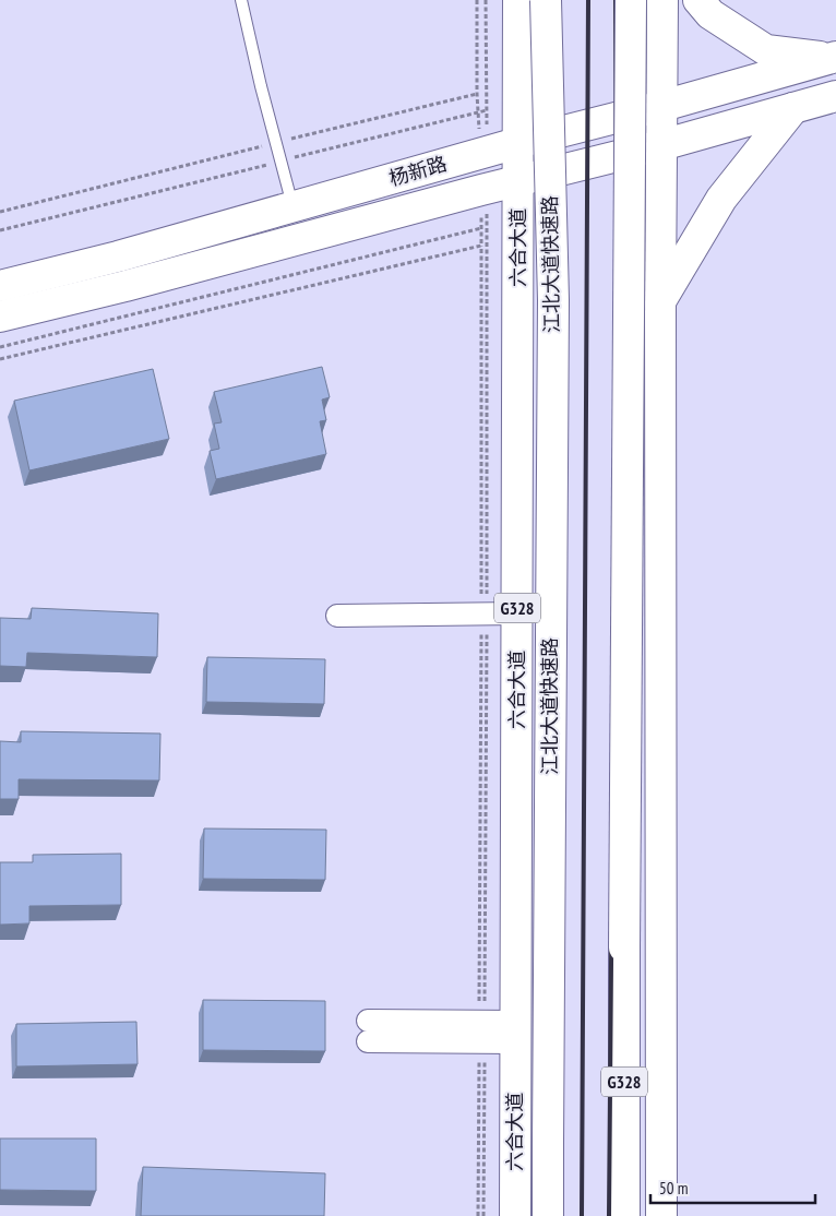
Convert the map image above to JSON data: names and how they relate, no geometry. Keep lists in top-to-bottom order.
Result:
{
  "streets": {
    "main road": [
      "杨新路",
      "六合大道",
      "江北大道快速路",
      "G328"
    ]
  },
  "crossings": [
    ["杨新路", "六合大道"],
    ["杨新路", "G328"]
  ],
  "scale_bar": "50 m"
}
